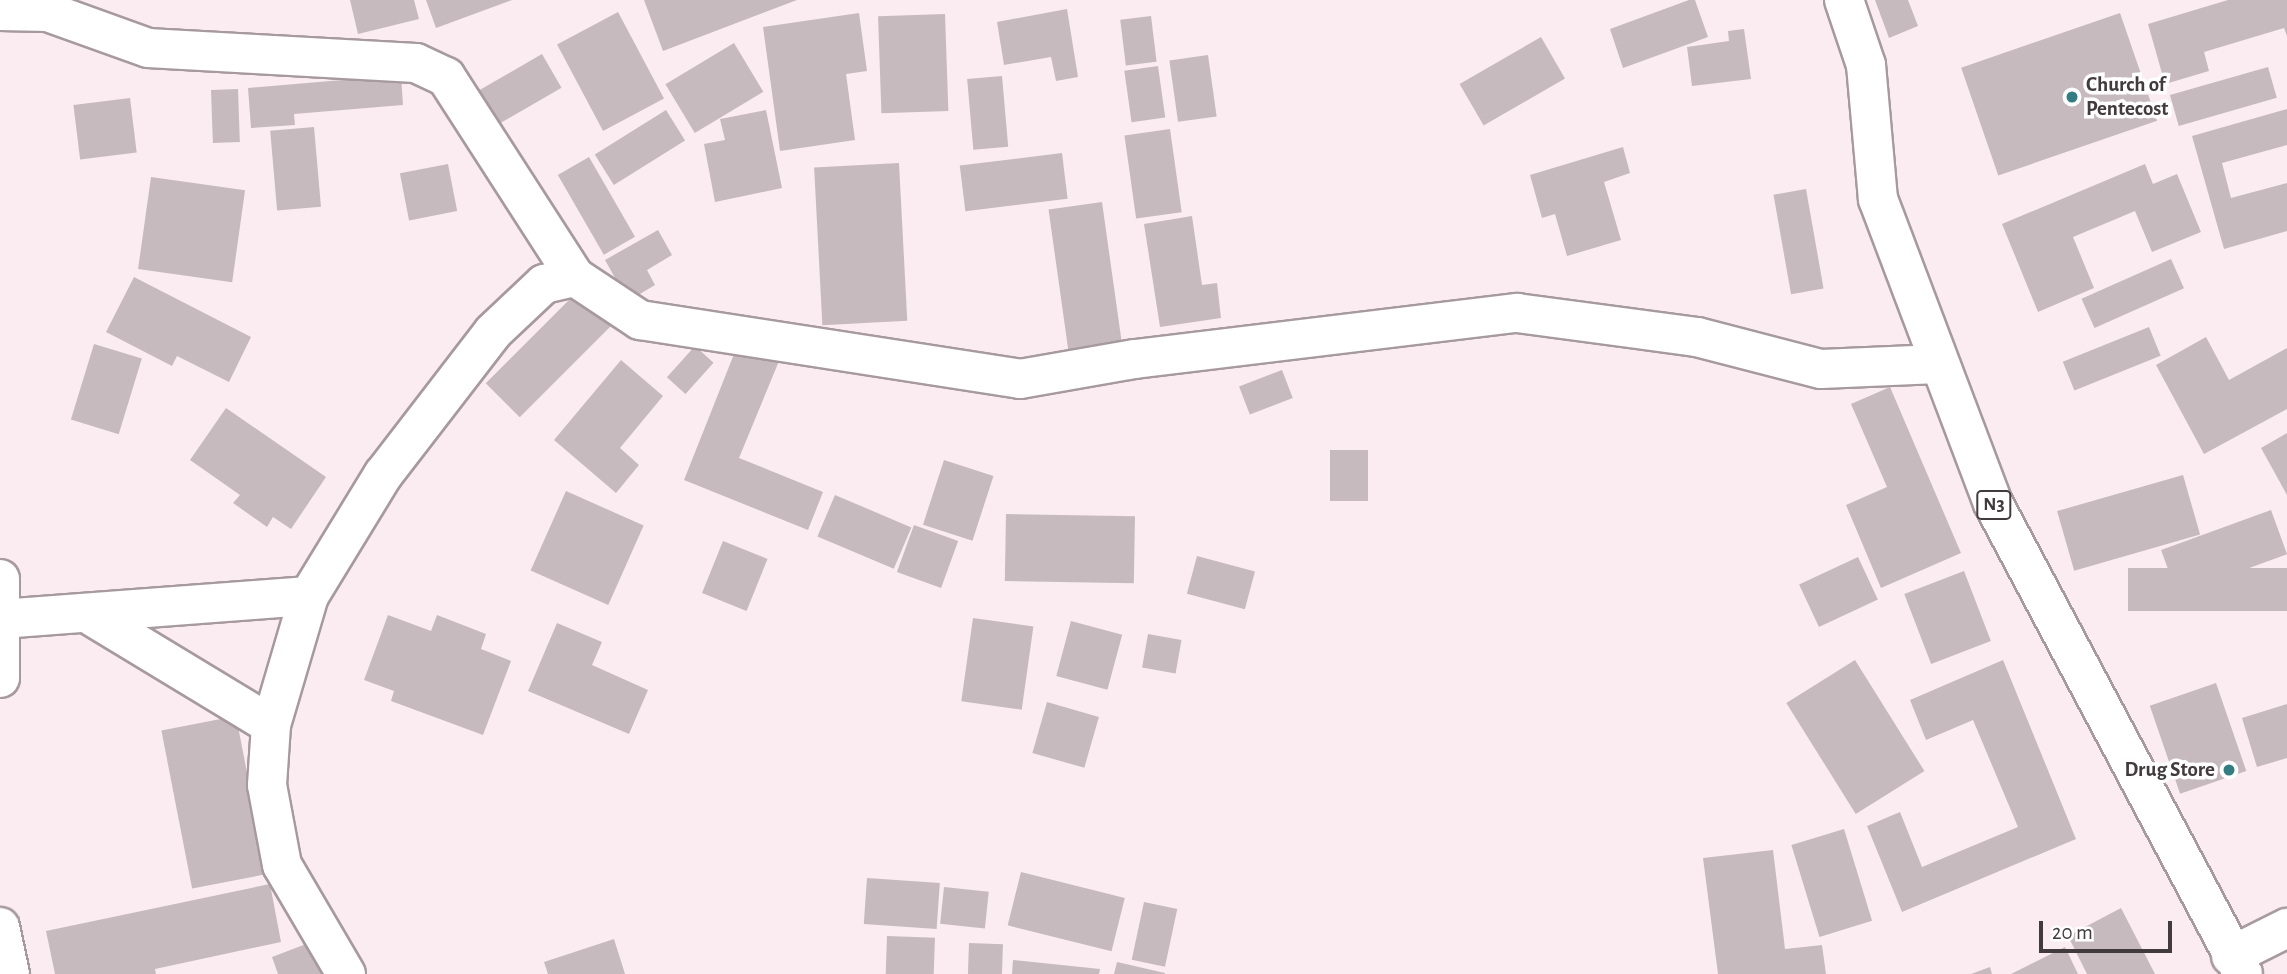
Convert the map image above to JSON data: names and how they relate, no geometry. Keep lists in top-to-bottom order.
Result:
{
  "streets": {
    "street": ["N3"]
  },
  "places": ["Church of Pentecost", "Drug Store"],
  "scale_bar": "20 m"
}
